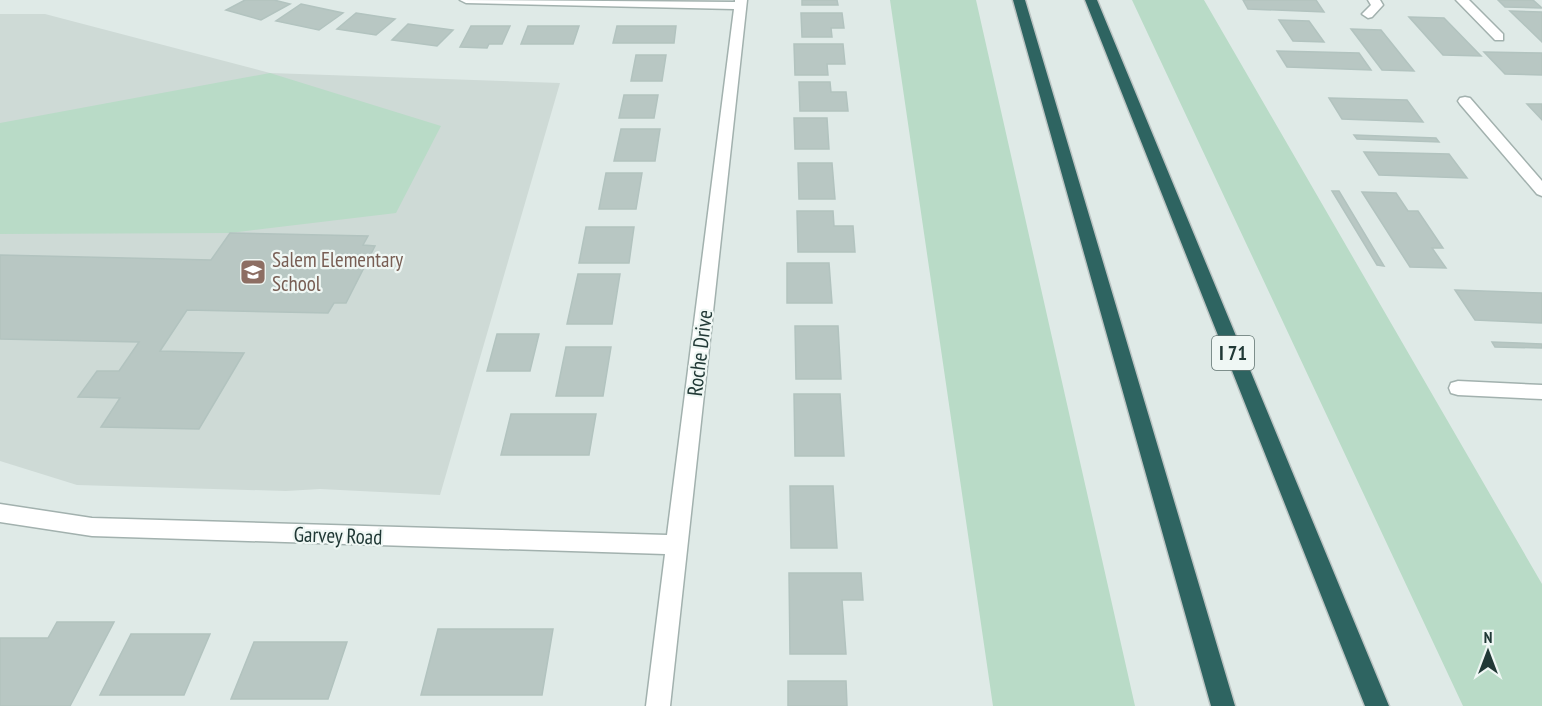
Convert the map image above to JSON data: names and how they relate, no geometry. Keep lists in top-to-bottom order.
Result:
{
  "streets": {
    "highway": ["I 71"],
    "street": ["Roche Drive", "Garvey Road"]
  },
  "crossings": [
    ["Roche Drive", "Garvey Road"]
  ],
  "places": {
    "school or university": ["Salem Elementary School"]
  },
  "north": "top"
}
